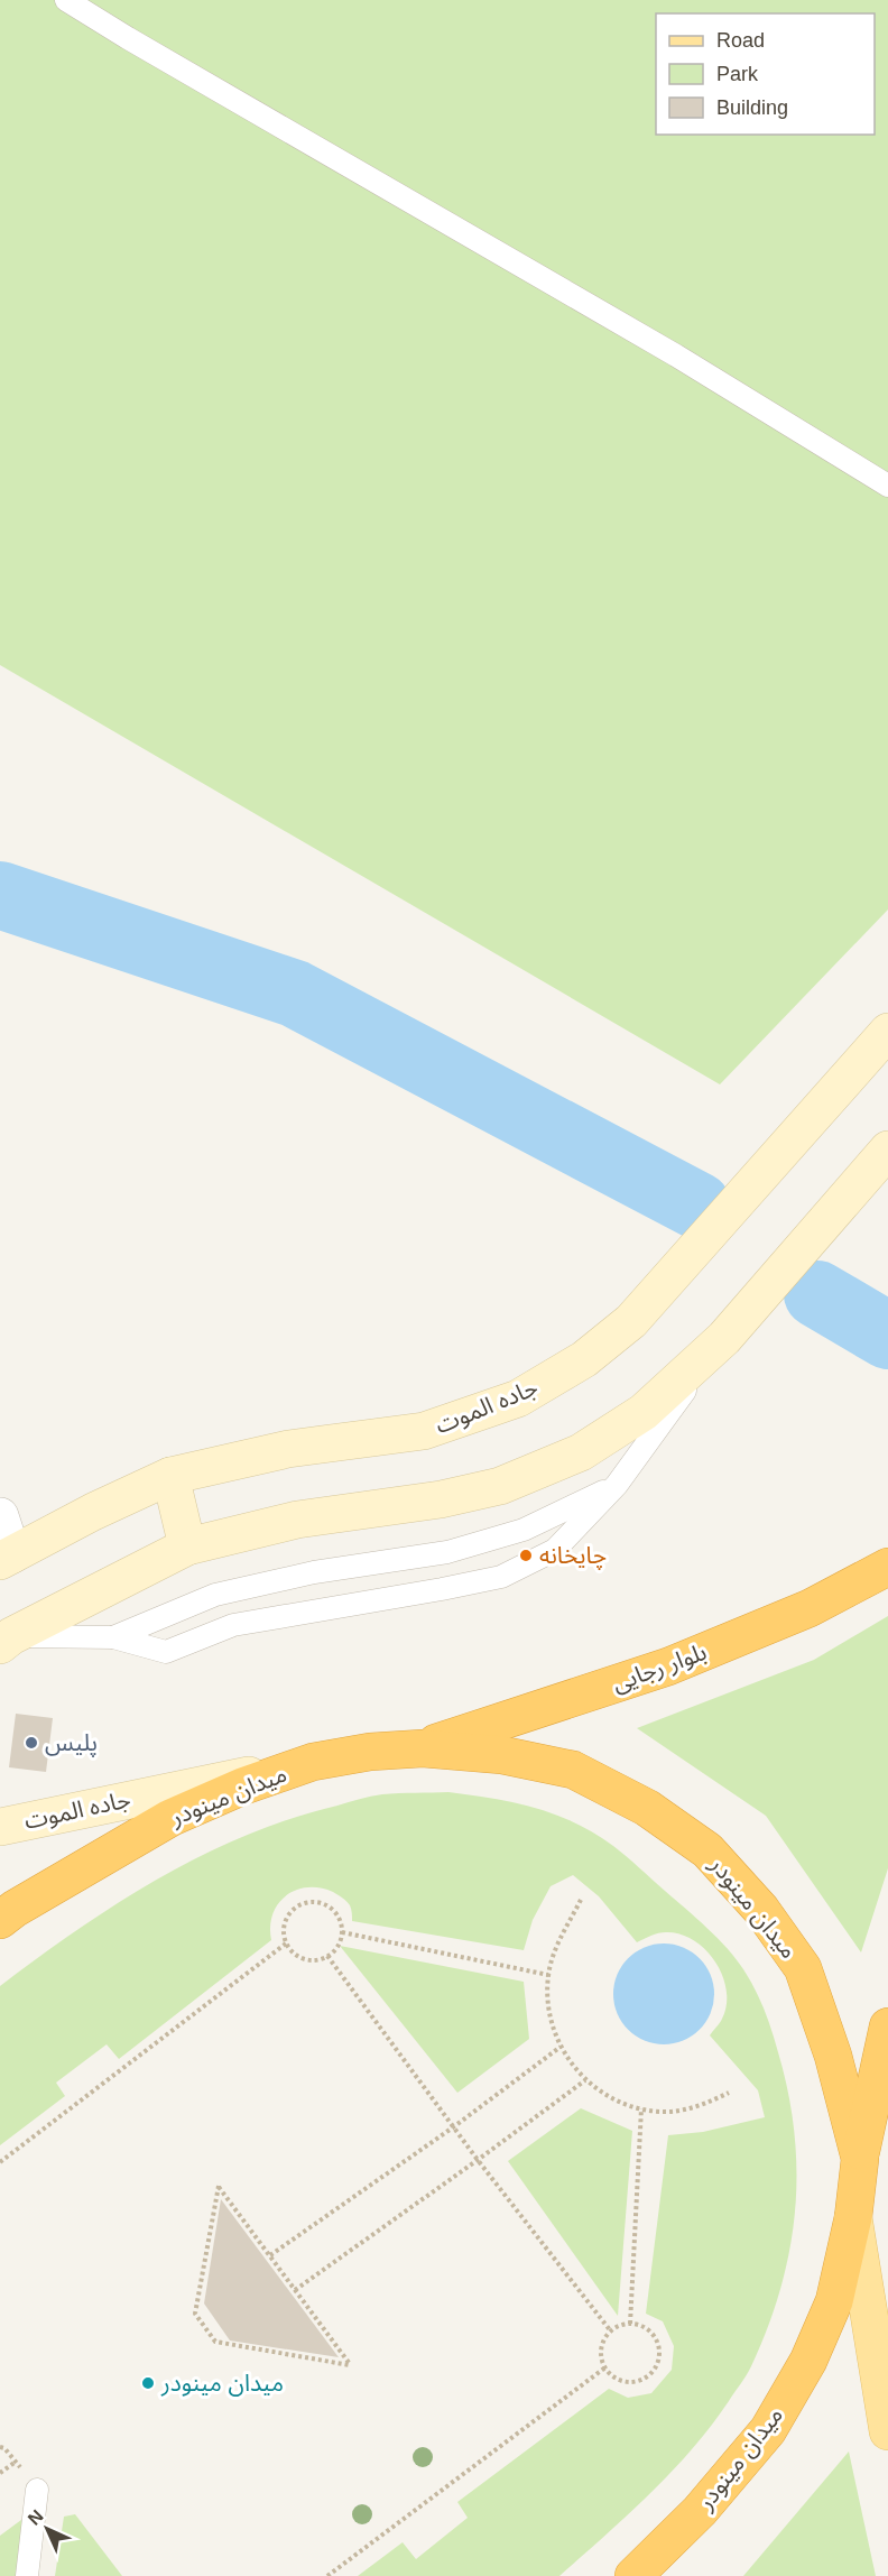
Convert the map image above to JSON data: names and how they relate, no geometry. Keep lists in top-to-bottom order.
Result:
{
  "streets": {
    "highway": ["بلوار رجایی", "میدان مینودر"],
    "main road": ["جاده الموت"]
  },
  "crossings": [
    ["جاده الموت", "میدان مینودر"],
    ["بلوار رجایی", "میدان مینودر"]
  ],
  "places": ["چایخانه", "پلیس", "میدان مینودر"],
  "legend": ["Road", "Park", "Building"],
  "north": "top left"
}
